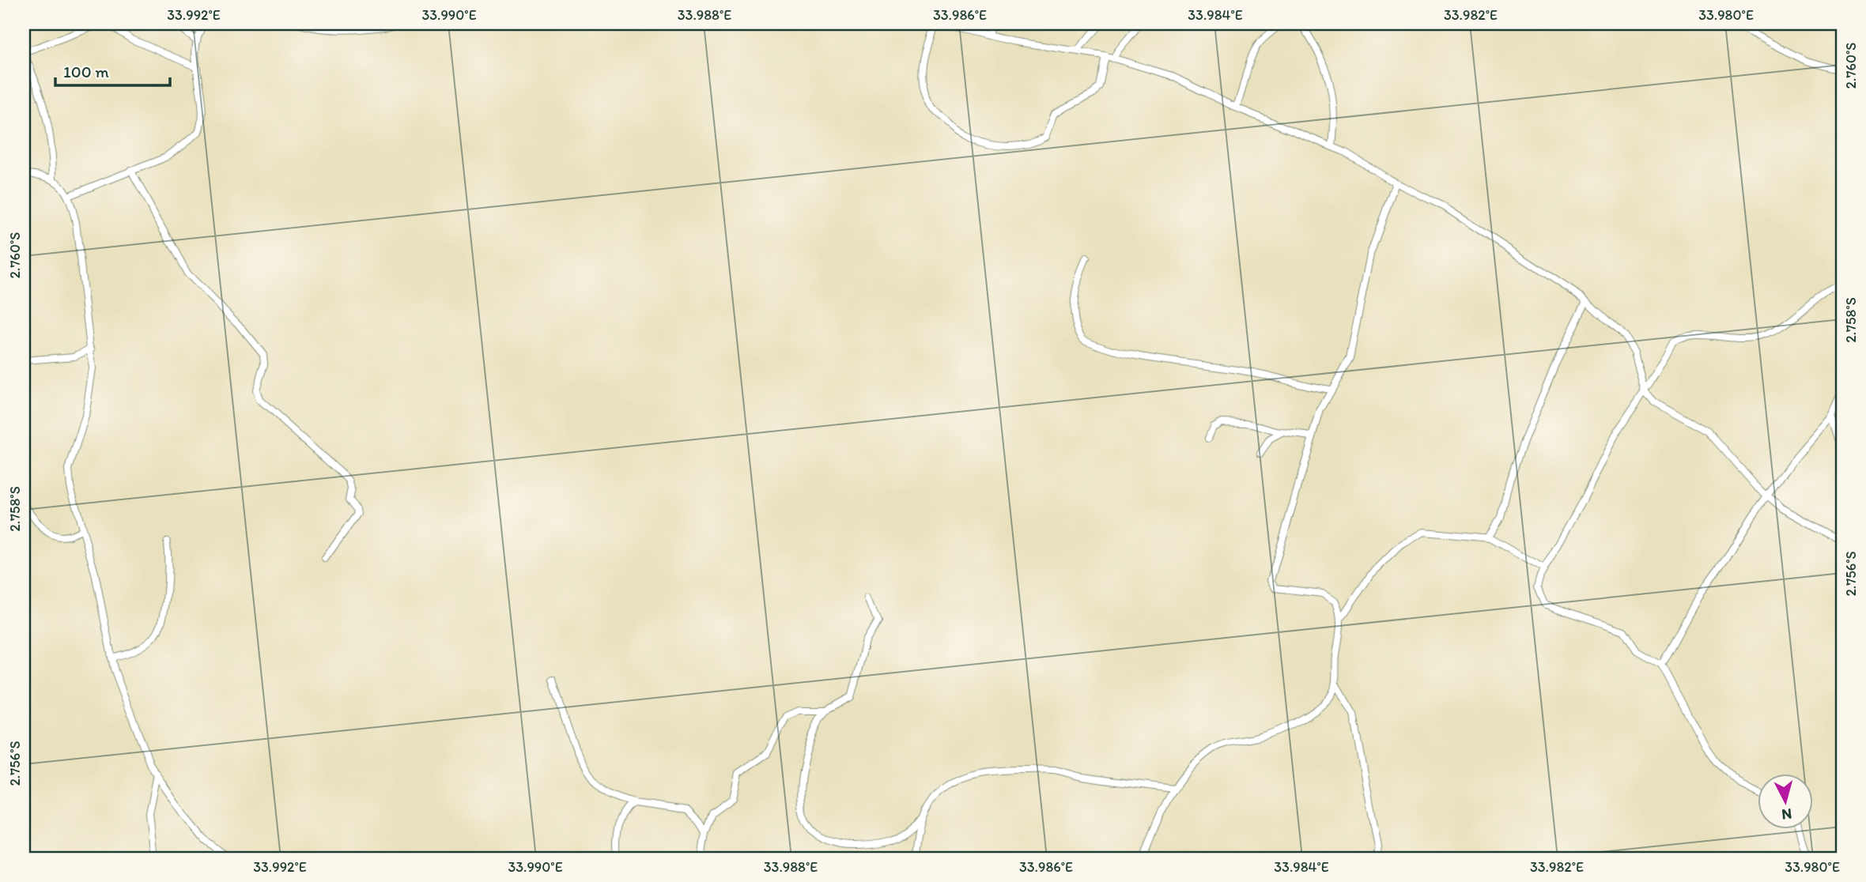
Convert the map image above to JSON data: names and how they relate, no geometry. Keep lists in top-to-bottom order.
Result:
{
  "scale_bar": "100 m",
  "north": "bottom",
  "coordinates": [
    "33.992°E",
    "33.990°E",
    "33.988°E",
    "33.986°E",
    "33.984°E",
    "33.982°E",
    "33.980°E",
    "2.760°S",
    "2.758°S",
    "2.756°S"
  ]
}
